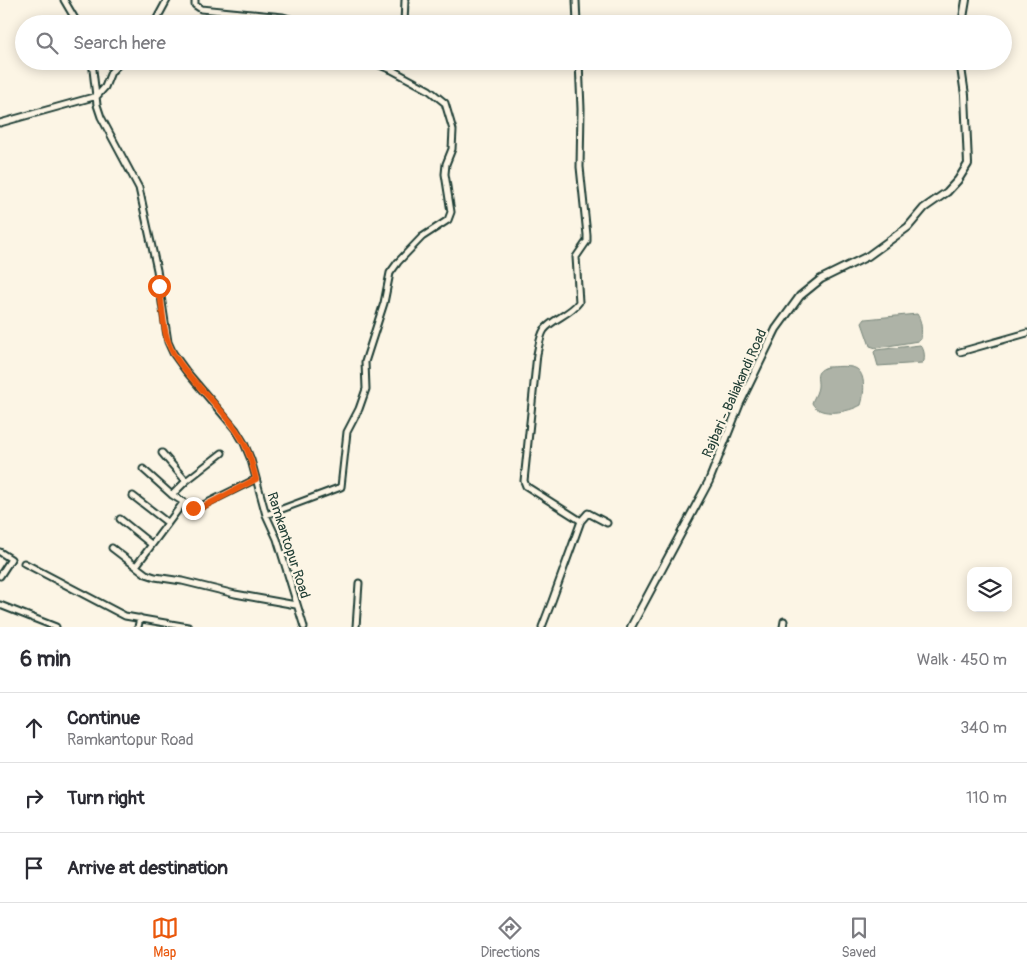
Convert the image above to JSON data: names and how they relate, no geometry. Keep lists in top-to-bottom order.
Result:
{
  "streets": {
    "main road": ["Rajbari - Baliakandi Road"],
    "street": ["Ramkantopur Road"]
  },
  "page": {
    "search": "Search here",
    "heading": ["6 min", "Walk · 450 m"],
    "list": [
      ["Continue", "Ramkantopur Road", "340 m"],
      ["Turn right", "110 m"],
      "Arrive at destination"
    ],
    "nav": ["Map", "Directions", "Saved"]
  }
}
